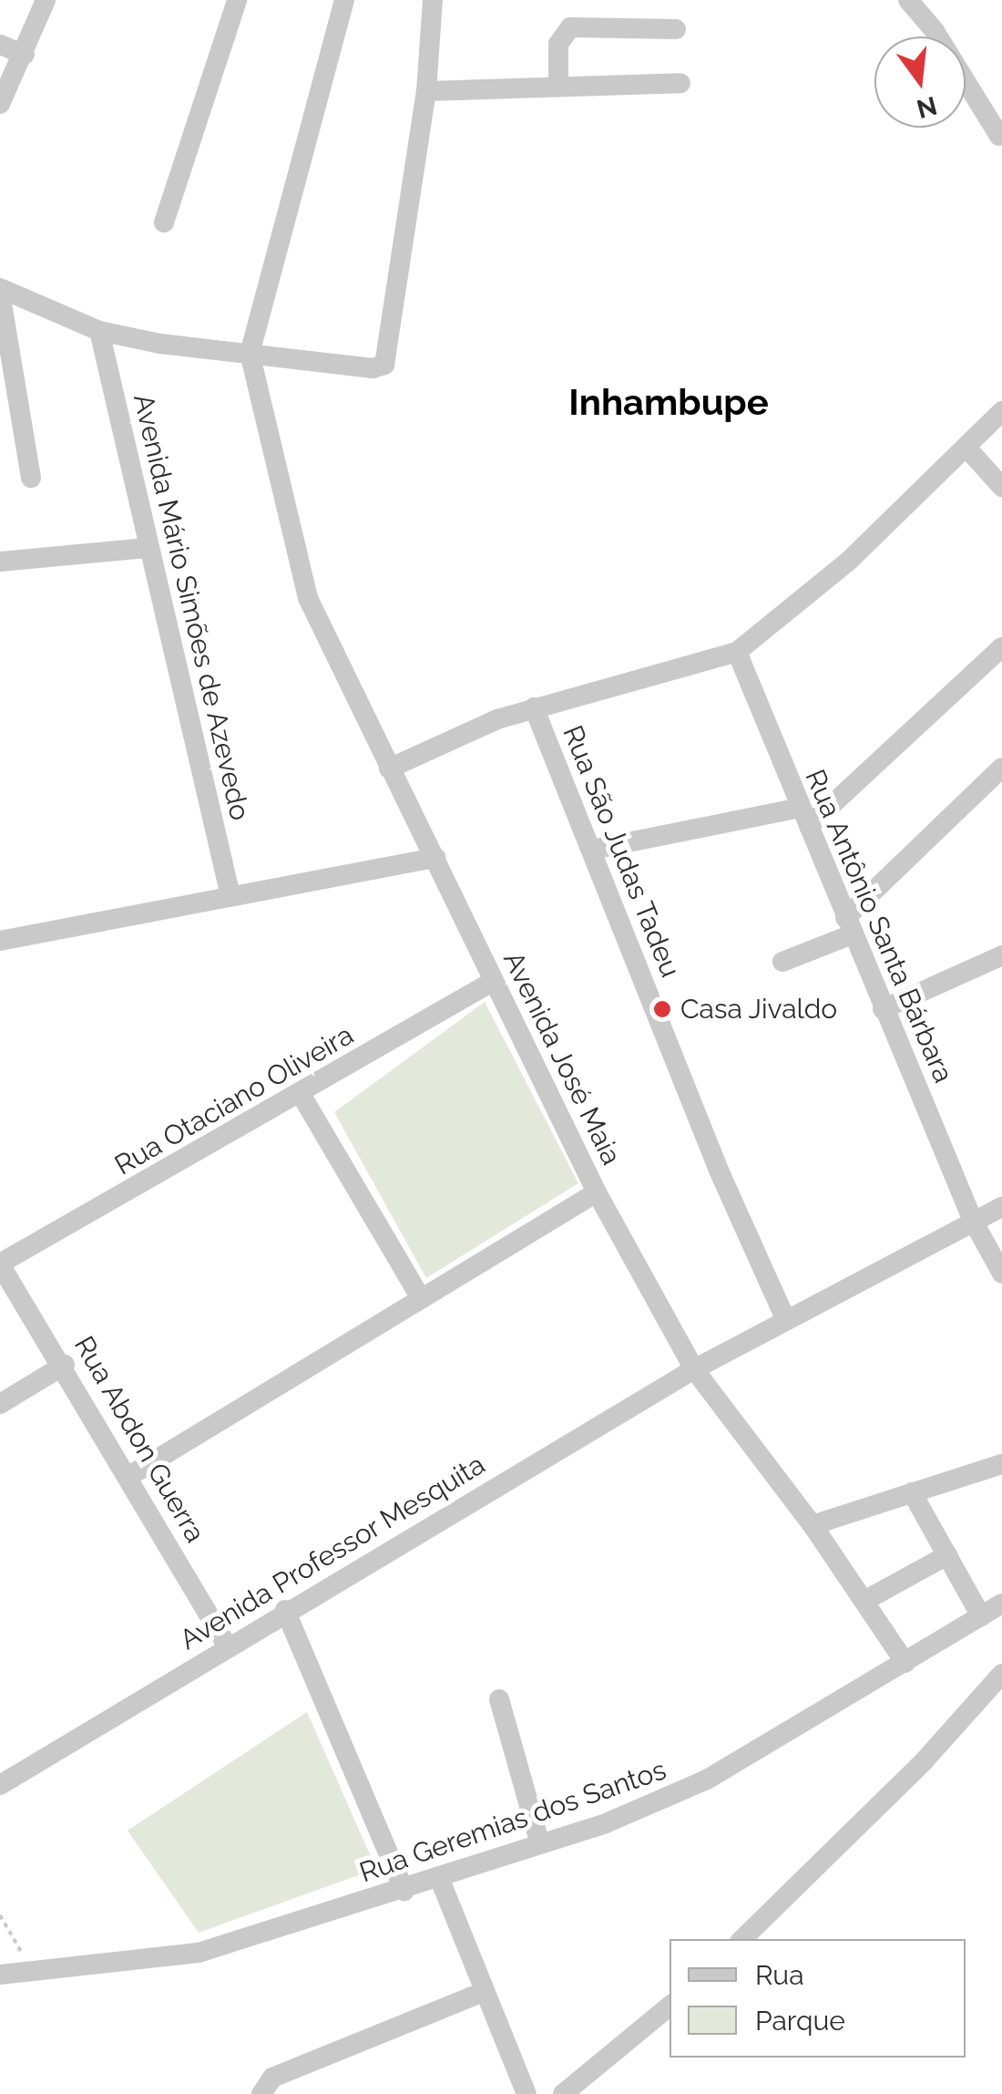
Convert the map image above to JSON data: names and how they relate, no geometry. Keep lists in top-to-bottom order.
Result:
{
  "streets": {
    "street": [
      "Avenida Mário Simões de Azevedo",
      "Rua São Judas Tadeu",
      "Rua Antônio Santa Bárbara",
      "Avenida José Maia",
      "Rua Otaciano Oliveira",
      "Rua Abdon Guerra",
      "Avenida Professor Mesquita",
      "Rua Geremias dos Santos"
    ]
  },
  "crossings": [
    ["Rua São Judas Tadeu", "Avenida Professor Mesquita"],
    ["Rua Antônio Santa Bárbara", "Avenida Professor Mesquita"],
    ["Avenida José Maia", "Rua Otaciano Oliveira"],
    ["Avenida José Maia", "Avenida Professor Mesquita"],
    ["Avenida José Maia", "Rua Geremias dos Santos"],
    ["Rua Otaciano Oliveira", "Rua Abdon Guerra"],
    ["Rua Abdon Guerra", "Avenida Professor Mesquita"]
  ],
  "districts": ["Inhambupe"],
  "places": ["Casa Jivaldo"],
  "legend": ["Rua", "Parque"],
  "north": "bottom"
}
